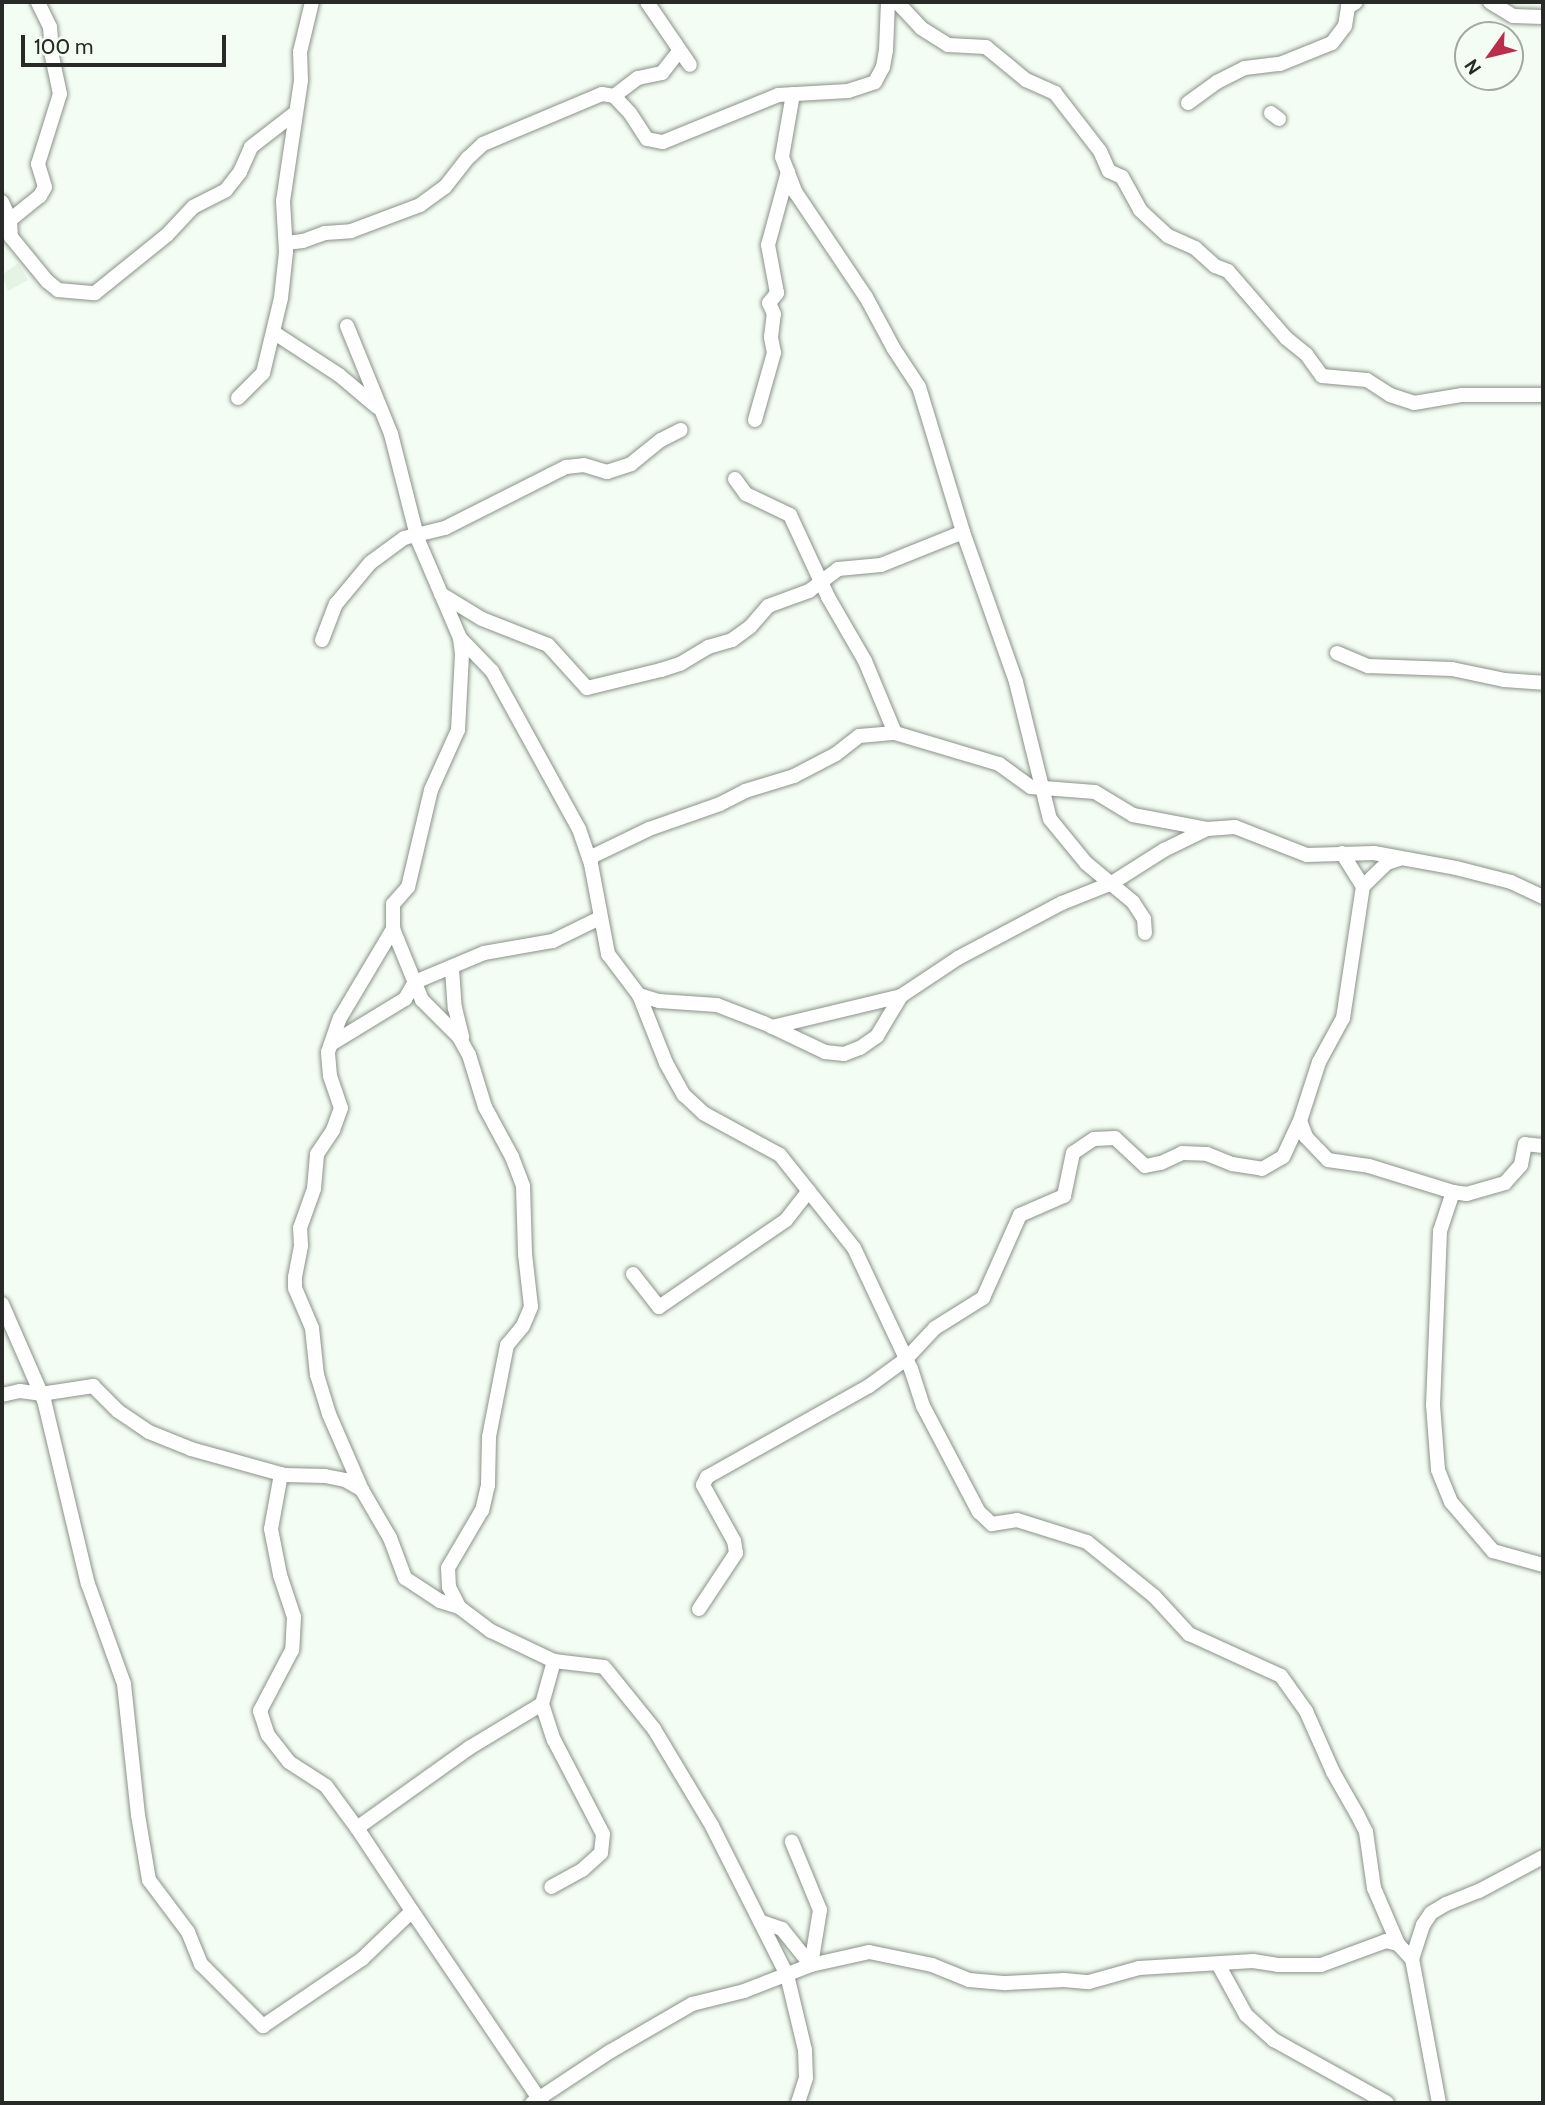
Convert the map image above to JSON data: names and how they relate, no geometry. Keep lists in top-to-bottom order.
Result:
{
  "scale_bar": "100 m",
  "north": "bottom left"
}
